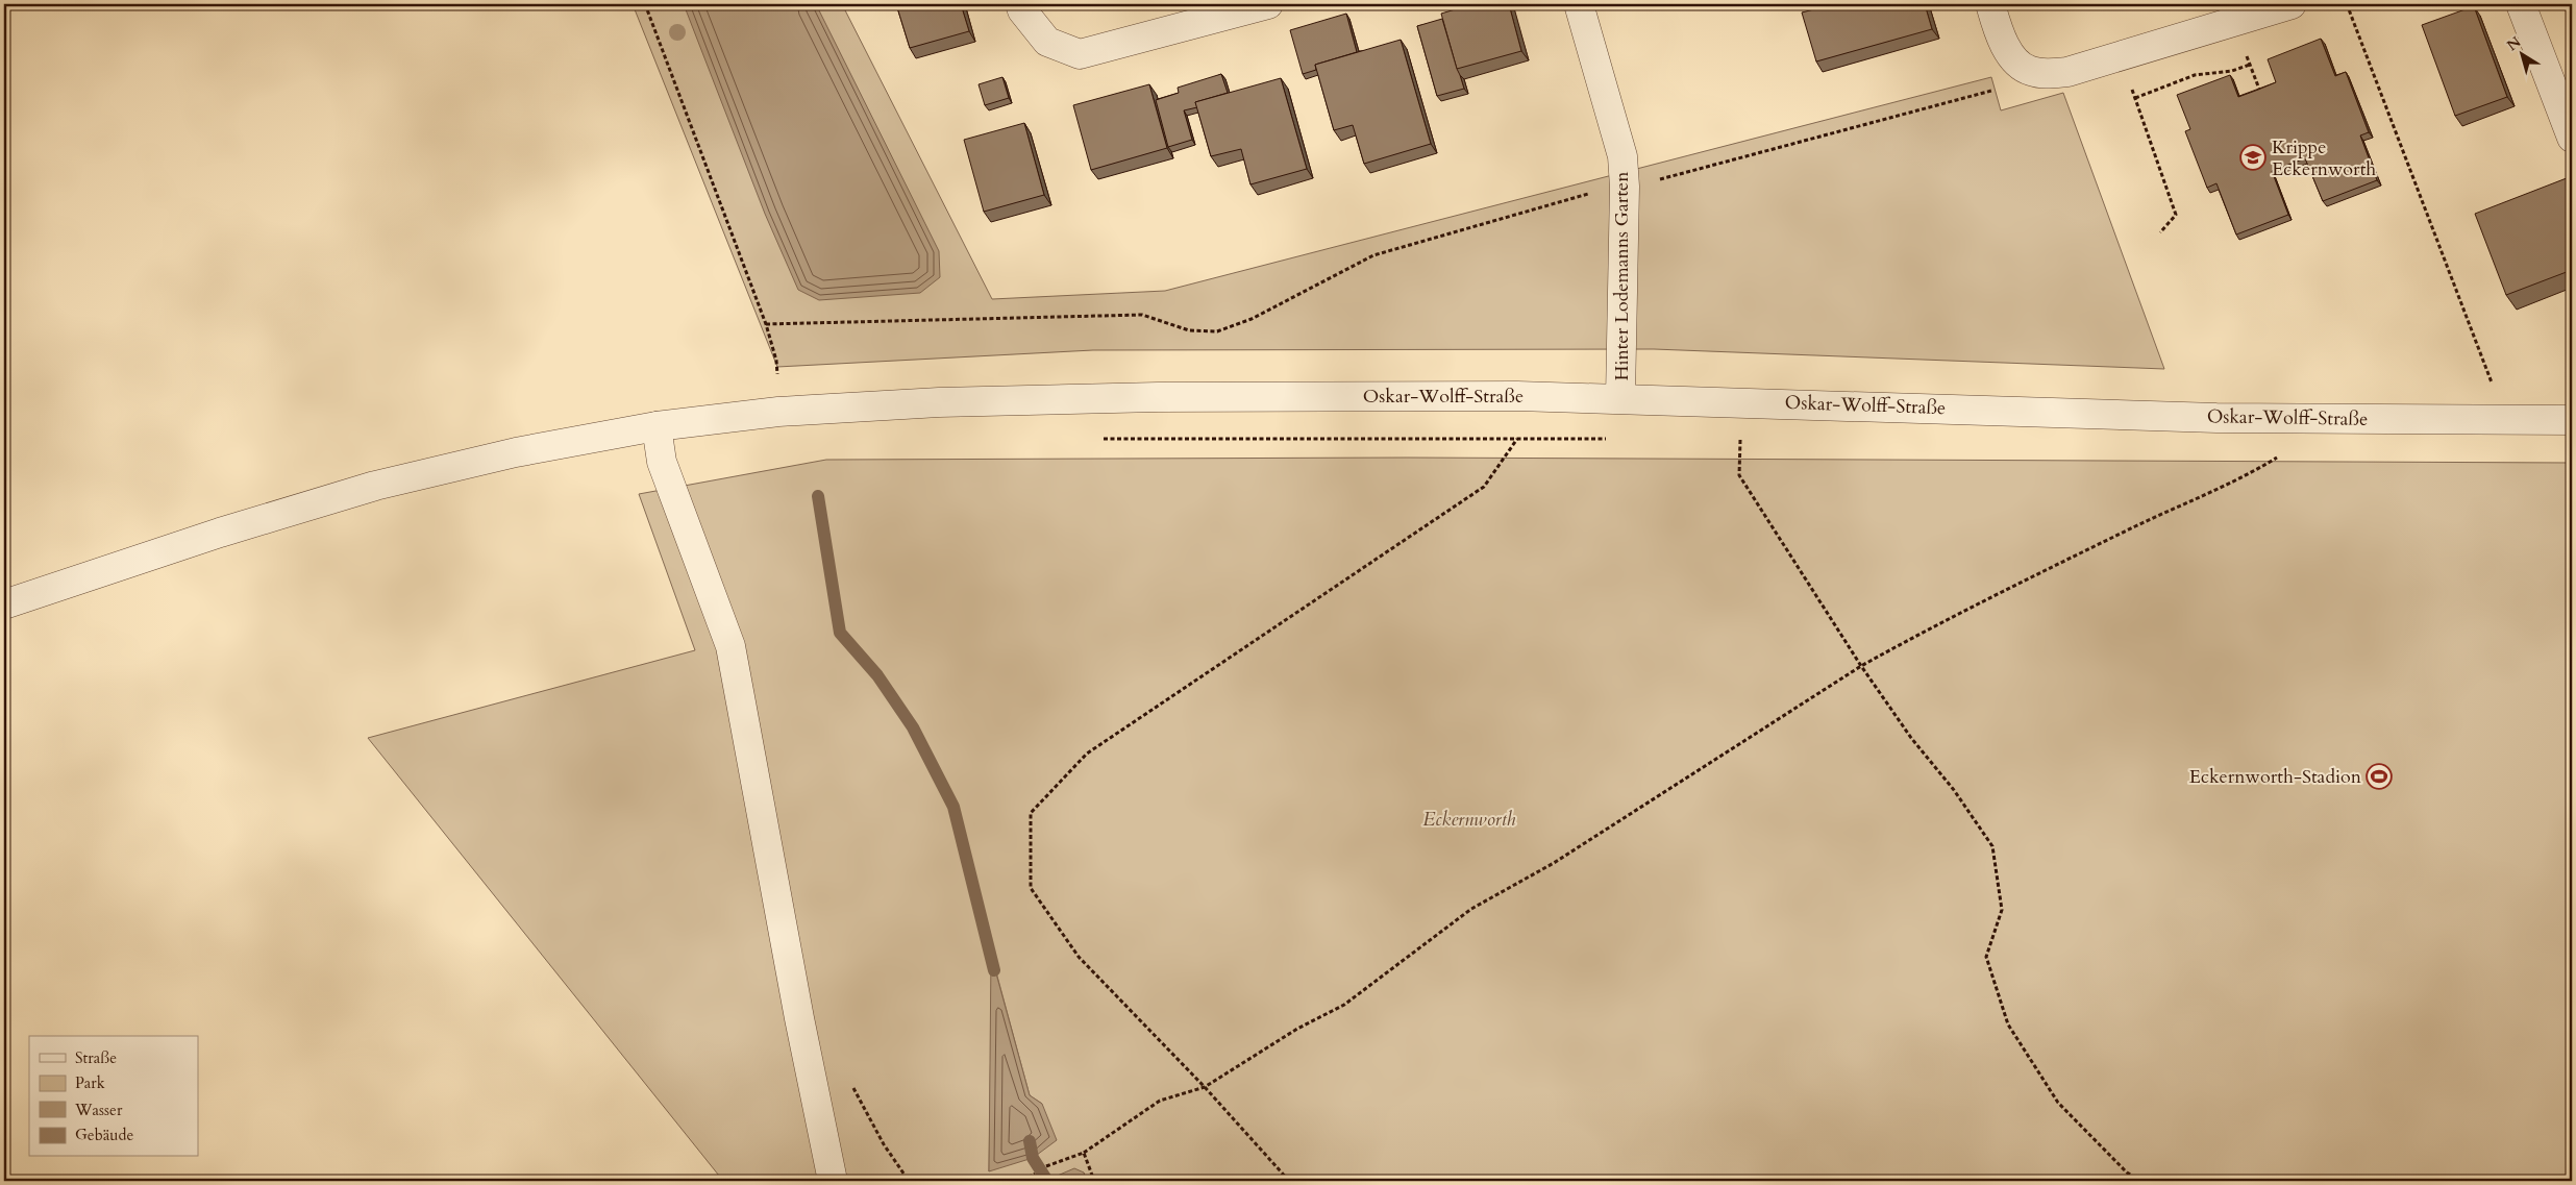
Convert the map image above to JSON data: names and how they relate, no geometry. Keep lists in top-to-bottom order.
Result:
{
  "streets": {
    "street": ["Hinter Lodemanns Garten", "Oskar-Wolff-Straße"]
  },
  "crossings": [
    ["Hinter Lodemanns Garten", "Oskar-Wolff-Straße"]
  ],
  "parks": ["Eckernworth"],
  "places": {
    "school or university": ["Krippe Eckernworth"],
    "sports": ["Eckernworth-Stadion"]
  },
  "legend": [
    "Straße",
    "Park",
    "Wasser",
    "Gebäude"
  ],
  "north": "top left"
}
